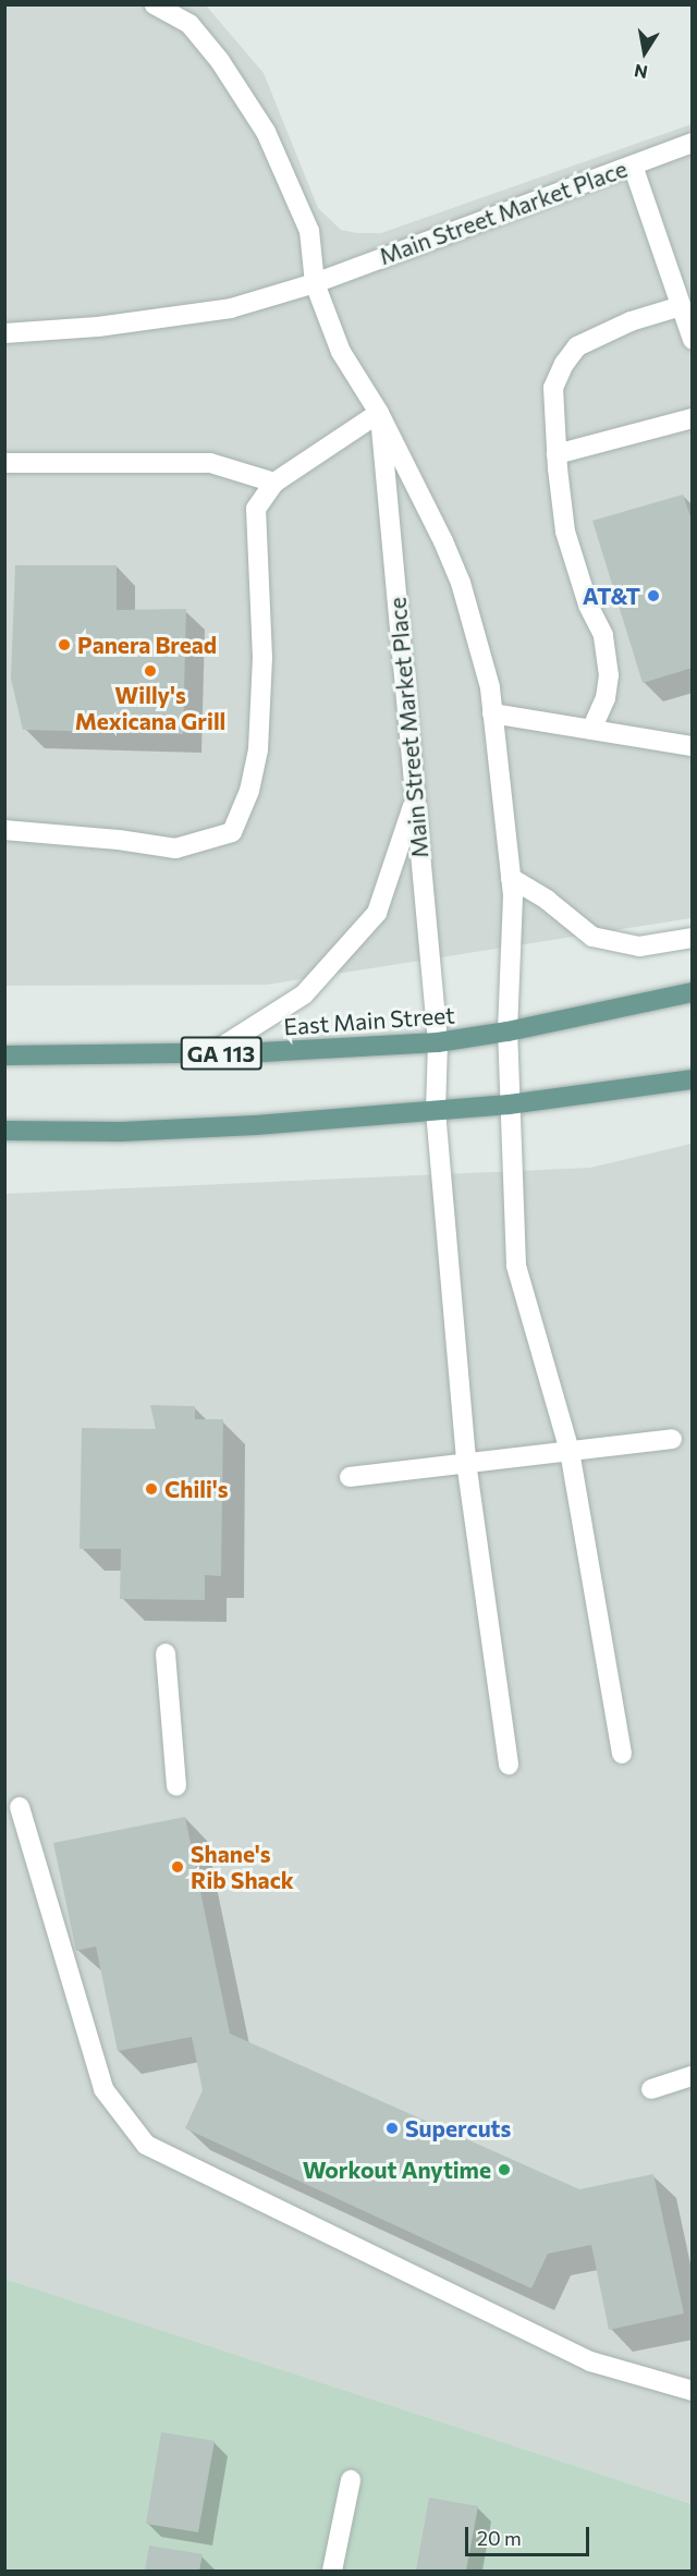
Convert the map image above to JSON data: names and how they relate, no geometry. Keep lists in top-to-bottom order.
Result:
{
  "streets": {
    "main road": ["East Main Street", "GA 113"],
    "street": ["Main Street Market Place"]
  },
  "crossings": [
    ["Main Street Market Place", "East Main Street"]
  ],
  "places": [
    "AT&T",
    "Panera Bread",
    "Willy's Mexicana Grill",
    "Chili's",
    "Shane's Rib Shack",
    "Supercuts",
    "Workout Anytime"
  ],
  "scale_bar": "20 m",
  "north": "bottom"
}
